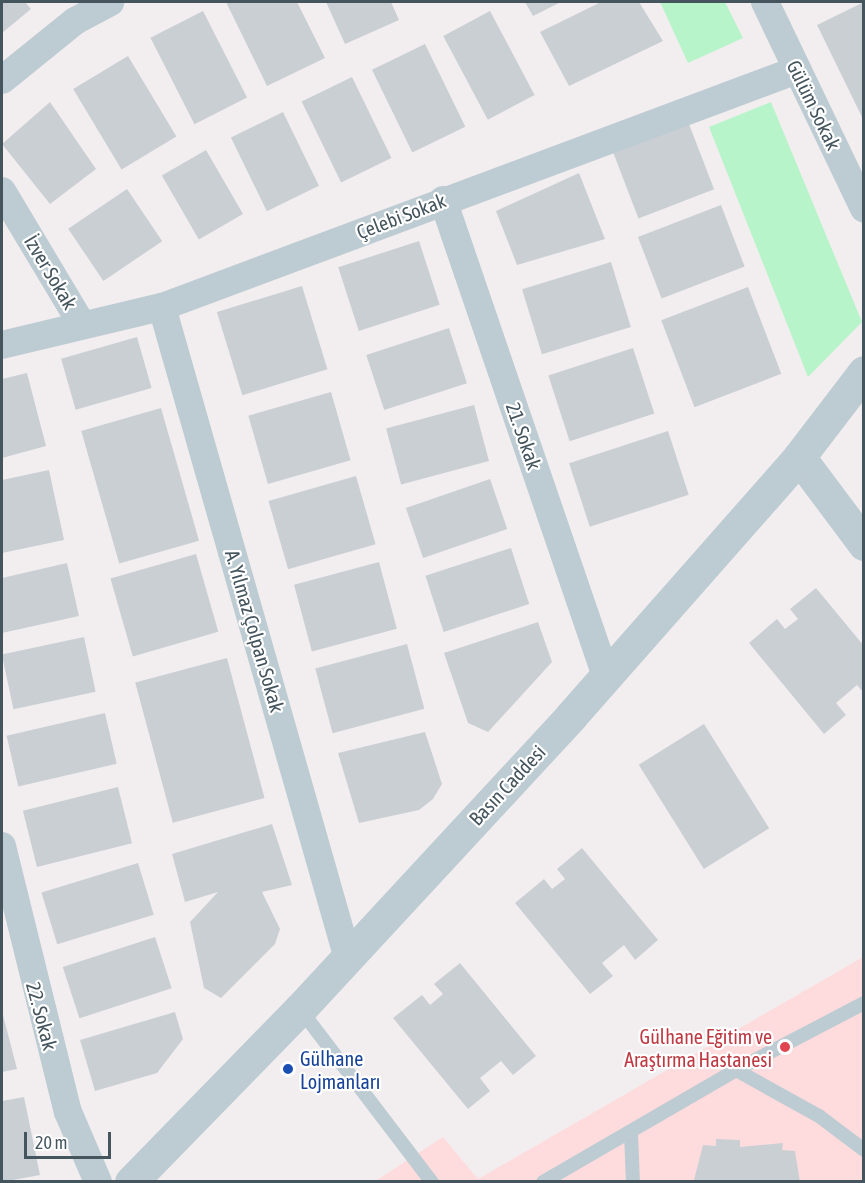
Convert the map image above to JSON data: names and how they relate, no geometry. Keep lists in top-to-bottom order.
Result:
{
  "streets": {
    "street": [
      "Gülüm Sokak",
      "Çelebi Sokak",
      "İzver Sokak",
      "21. Sokak",
      "A. Yılmaz Çolpan Sokak",
      "Basın Caddesi",
      "22. Sokak"
    ]
  },
  "crossings": [
    ["Gülüm Sokak", "Çelebi Sokak"],
    ["Çelebi Sokak", "İzver Sokak"],
    ["Çelebi Sokak", "21. Sokak"],
    ["Çelebi Sokak", "A. Yılmaz Çolpan Sokak"],
    ["21. Sokak", "Basın Caddesi"],
    ["A. Yılmaz Çolpan Sokak", "Basın Caddesi"]
  ],
  "places": ["Gülhane Eğitim ve Araştırma Hastanesi", "Gülhane Lojmanları"],
  "scale_bar": "20 m"
}
